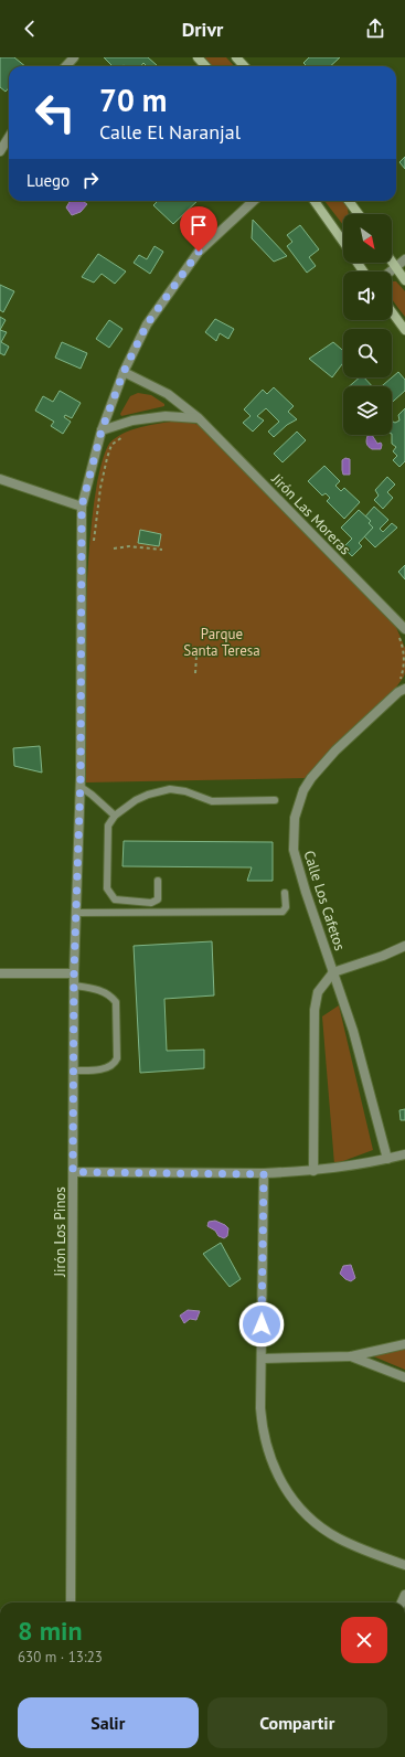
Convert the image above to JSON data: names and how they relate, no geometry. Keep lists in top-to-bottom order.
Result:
{
  "streets": {
    "street": ["Jirón Las Moreras", "Calle Los Cafetos", "Jirón Los Pinos"]
  },
  "crossings": [
    ["Jirón Las Moreras", "Jirón Los Pinos"]
  ],
  "parks": ["Parque Santa Teresa"],
  "north": "bottom right",
  "page": {
    "header": "Drivr",
    "turn": ["70 m", "Calle El Naranjal"],
    "then": "Luego",
    "heading": ["8 min", "630 m · 13:23"],
    "buttons": ["Salir", "Compartir"]
  }
}
